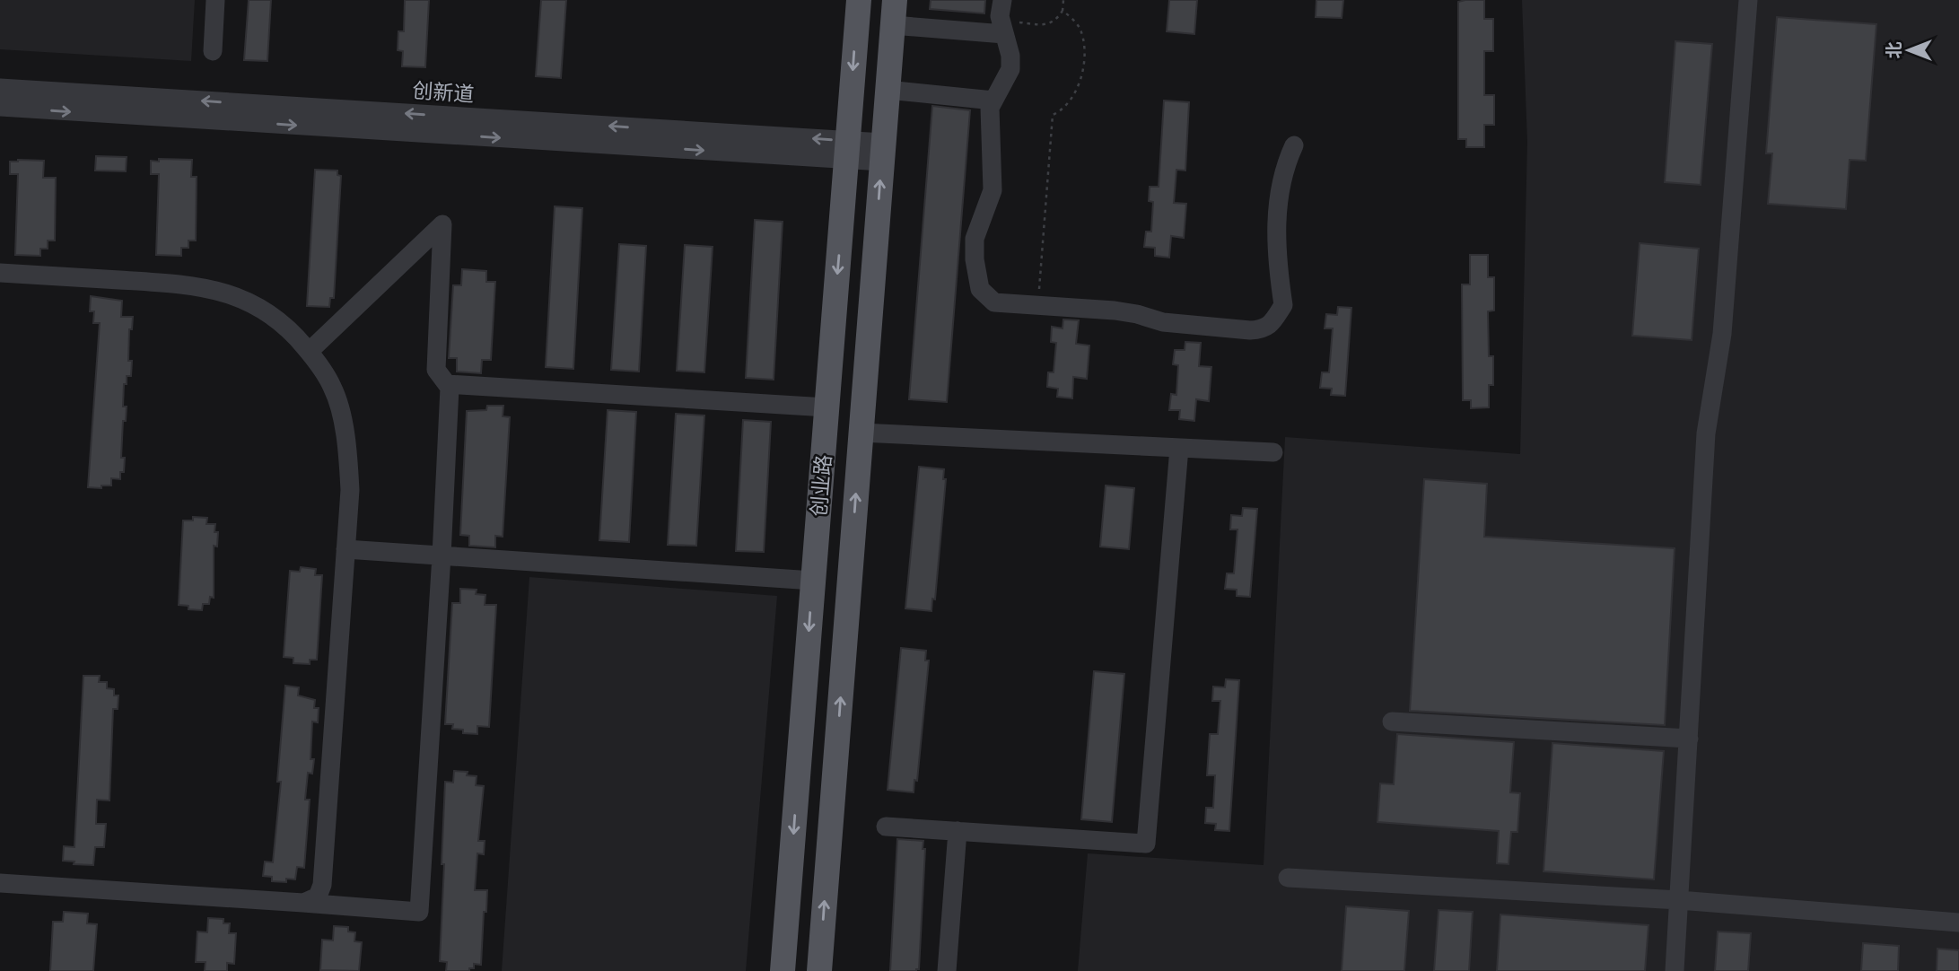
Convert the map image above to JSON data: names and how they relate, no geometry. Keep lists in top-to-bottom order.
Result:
{
  "streets": {
    "main road": ["创业路"],
    "street": ["创新道"]
  },
  "crossings": [
    ["创新道", "创业路"]
  ],
  "north": "left"
}
